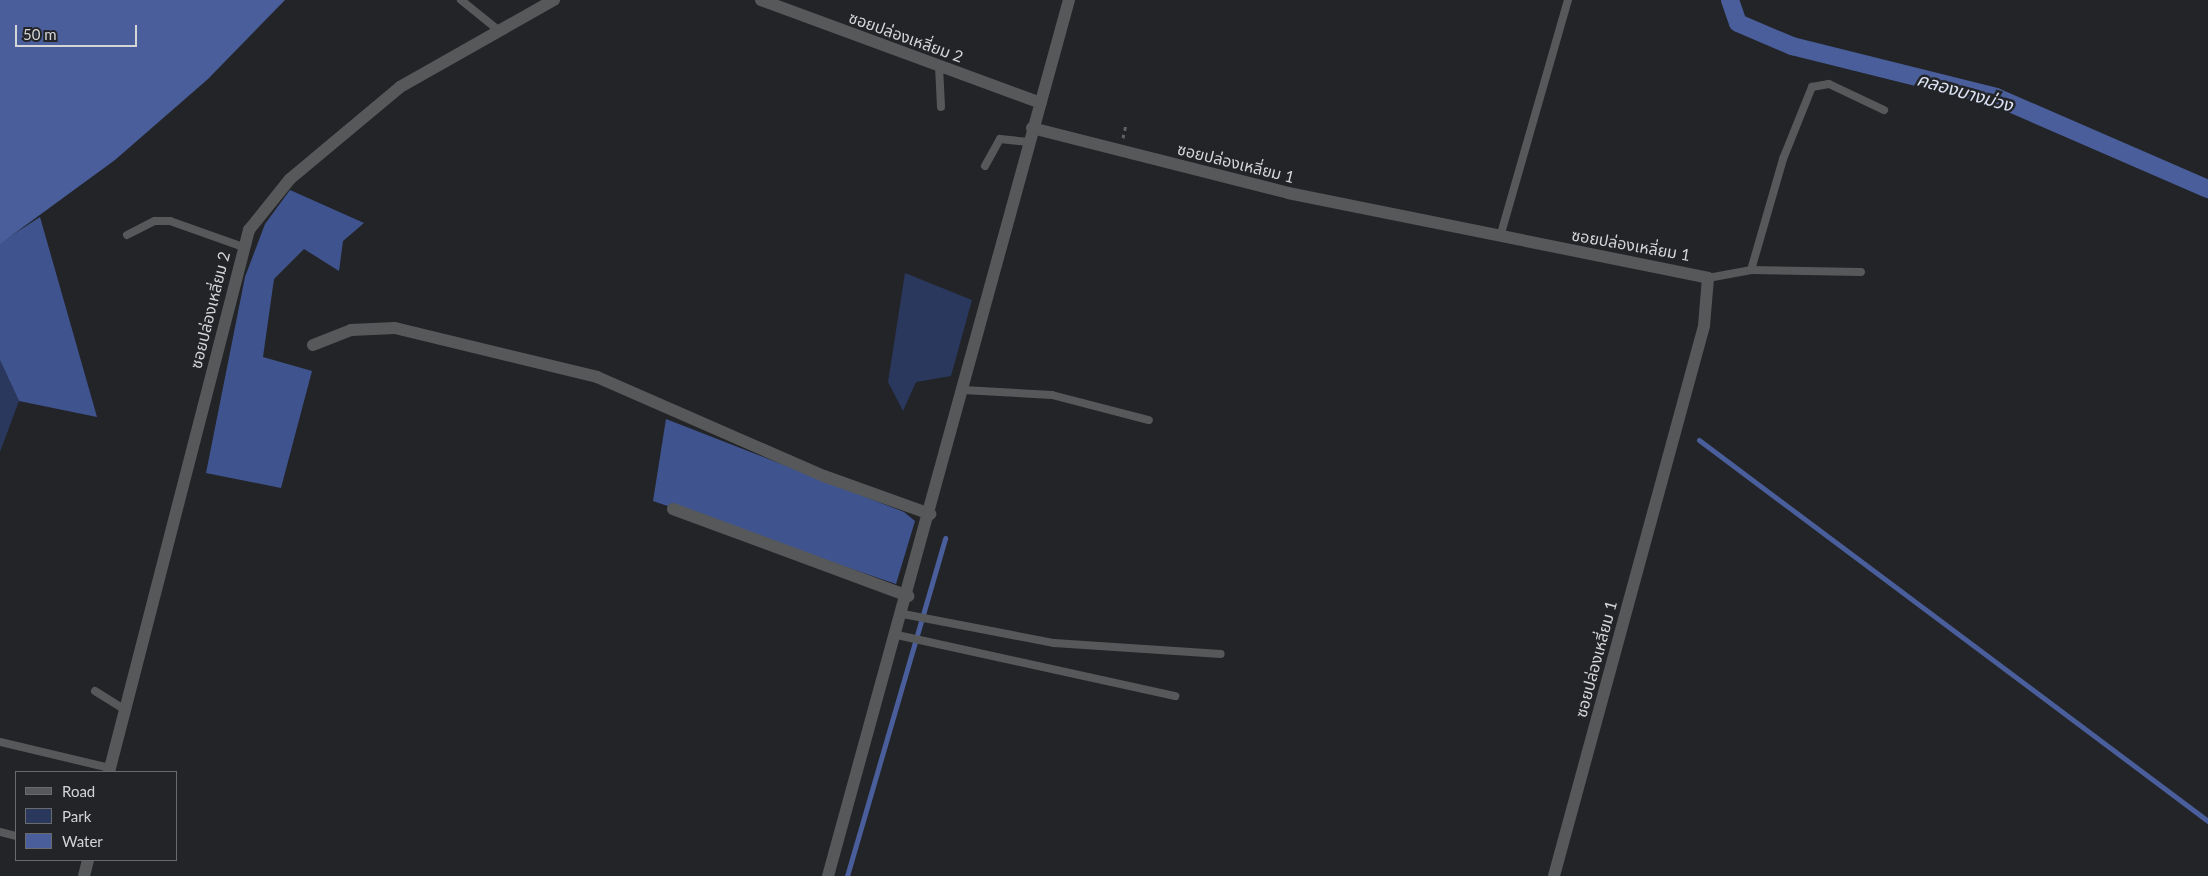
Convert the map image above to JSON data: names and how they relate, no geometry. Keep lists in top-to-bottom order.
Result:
{
  "streets": {
    "street": ["ซอยปล่องเหลี่ยม 2", "ซอยปล่องเหลี่ยม 1"]
  },
  "water": ["คลองบางม่วง"],
  "legend": ["Road", "Park", "Water"],
  "scale_bar": "50 m"
}
